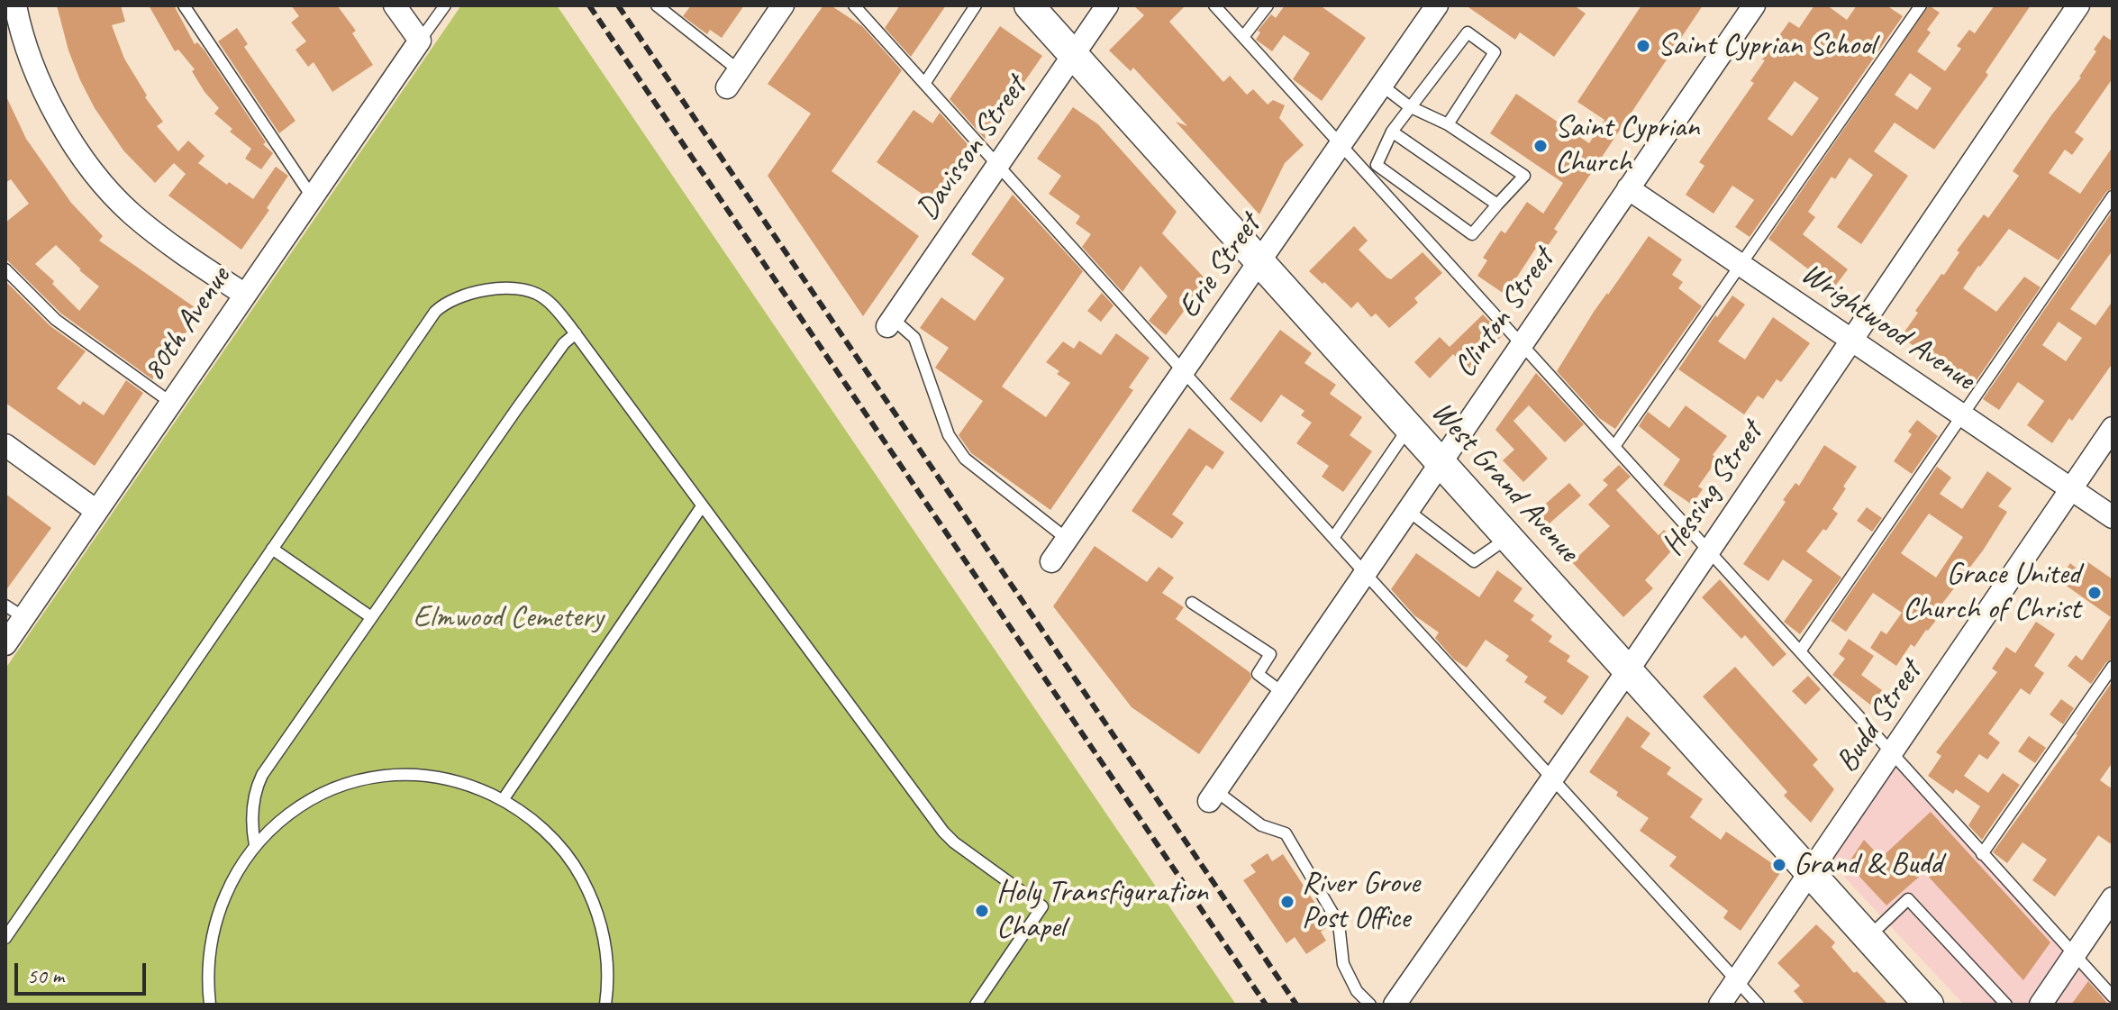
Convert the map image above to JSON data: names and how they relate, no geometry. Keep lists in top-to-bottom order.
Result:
{
  "streets": {
    "main road": ["West Grand Avenue"],
    "street": [
      "Davisson Street",
      "Erie Street",
      "Clinton Street",
      "80th Avenue",
      "Wrightwood Avenue",
      "Hessing Street",
      "Budd Street"
    ]
  },
  "crossings": [
    ["Davisson Street", "West Grand Avenue"],
    ["Erie Street", "West Grand Avenue"],
    ["Clinton Street", "Wrightwood Avenue"],
    ["Clinton Street", "West Grand Avenue"],
    ["Wrightwood Avenue", "Hessing Street"],
    ["Wrightwood Avenue", "Budd Street"],
    ["West Grand Avenue", "Hessing Street"],
    ["West Grand Avenue", "Budd Street"]
  ],
  "parks": ["Elmwood Cemetery"],
  "places": [
    "Saint Cyprian School",
    "Saint Cyprian Church",
    "Grace United Church of Christ",
    "Grand & Budd",
    "River Grove Post Office",
    "Holy Transfiguration Chapel"
  ],
  "scale_bar": "50 m"
}
